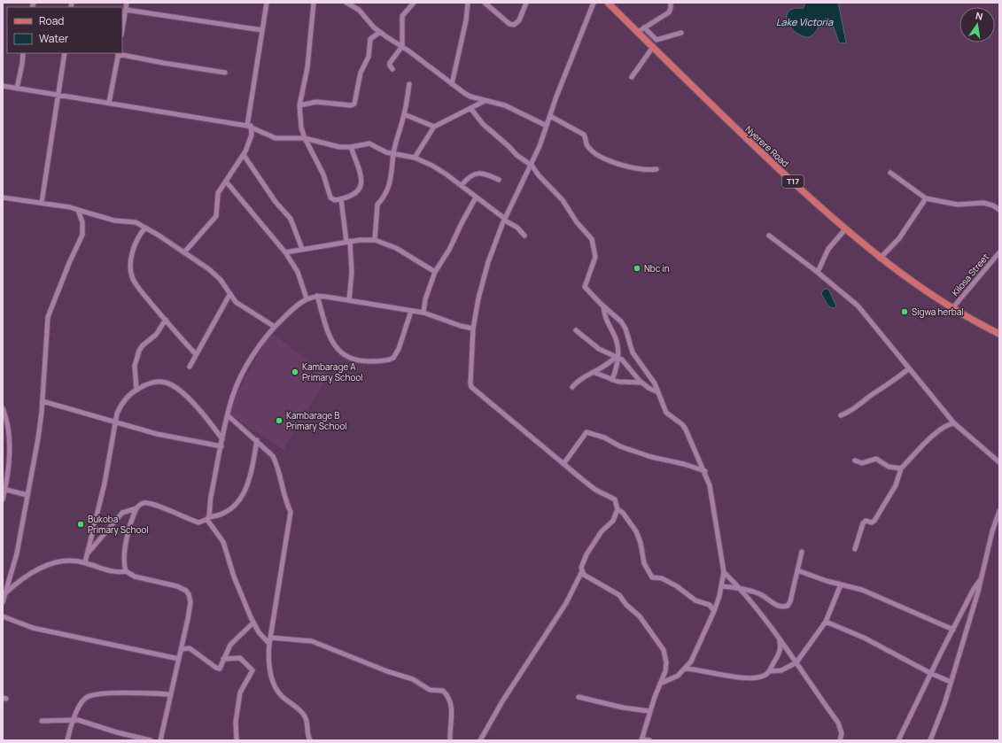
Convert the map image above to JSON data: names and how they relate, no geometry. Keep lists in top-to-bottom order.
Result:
{
  "streets": {
    "main road": ["Nyerere Road", "T17"],
    "street": ["Kilosa Street"]
  },
  "crossings": [
    ["Nyerere Road", "Kilosa Street"]
  ],
  "water": ["Lake Victoria"],
  "places": [
    "Nbc in",
    "Sigwa herbal",
    "Kambarage A Primary School",
    "Kambarage B Primary School",
    "Bukoba Primary School"
  ],
  "legend": ["Road", "Water"],
  "north": "top"
}
